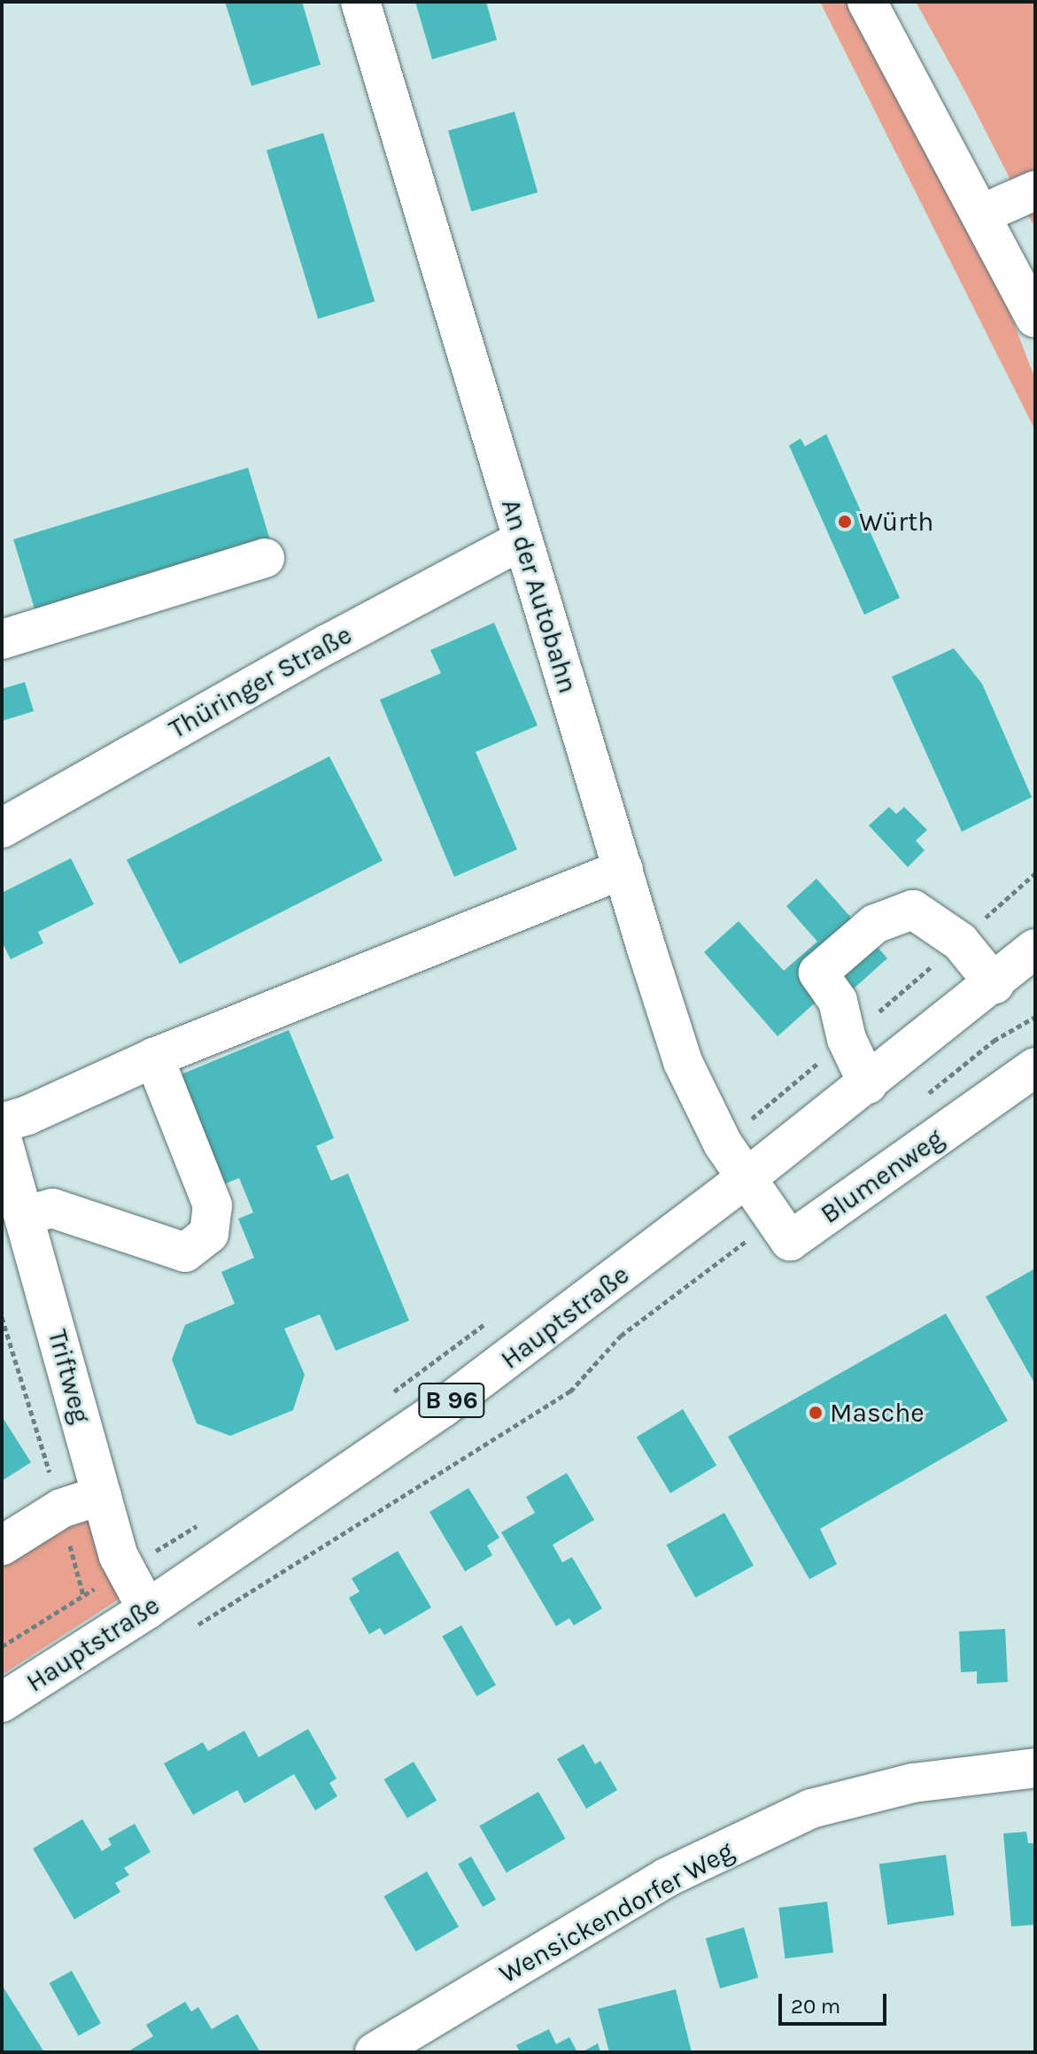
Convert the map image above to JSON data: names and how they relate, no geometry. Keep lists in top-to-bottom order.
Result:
{
  "streets": {
    "main road": [
      "An der Autobahn",
      "Thüringer Straße",
      "Blumenweg",
      "Hauptstraße",
      "Triftweg",
      "B 96",
      "Wensickendorfer Weg"
    ]
  },
  "crossings": [
    ["An der Autobahn", "Thüringer Straße"],
    ["An der Autobahn", "Blumenweg"],
    ["An der Autobahn", "Hauptstraße"],
    ["Blumenweg", "Hauptstraße"],
    ["Hauptstraße", "Triftweg"]
  ],
  "places": ["Würth", "Masche"],
  "scale_bar": "20 m"
}
